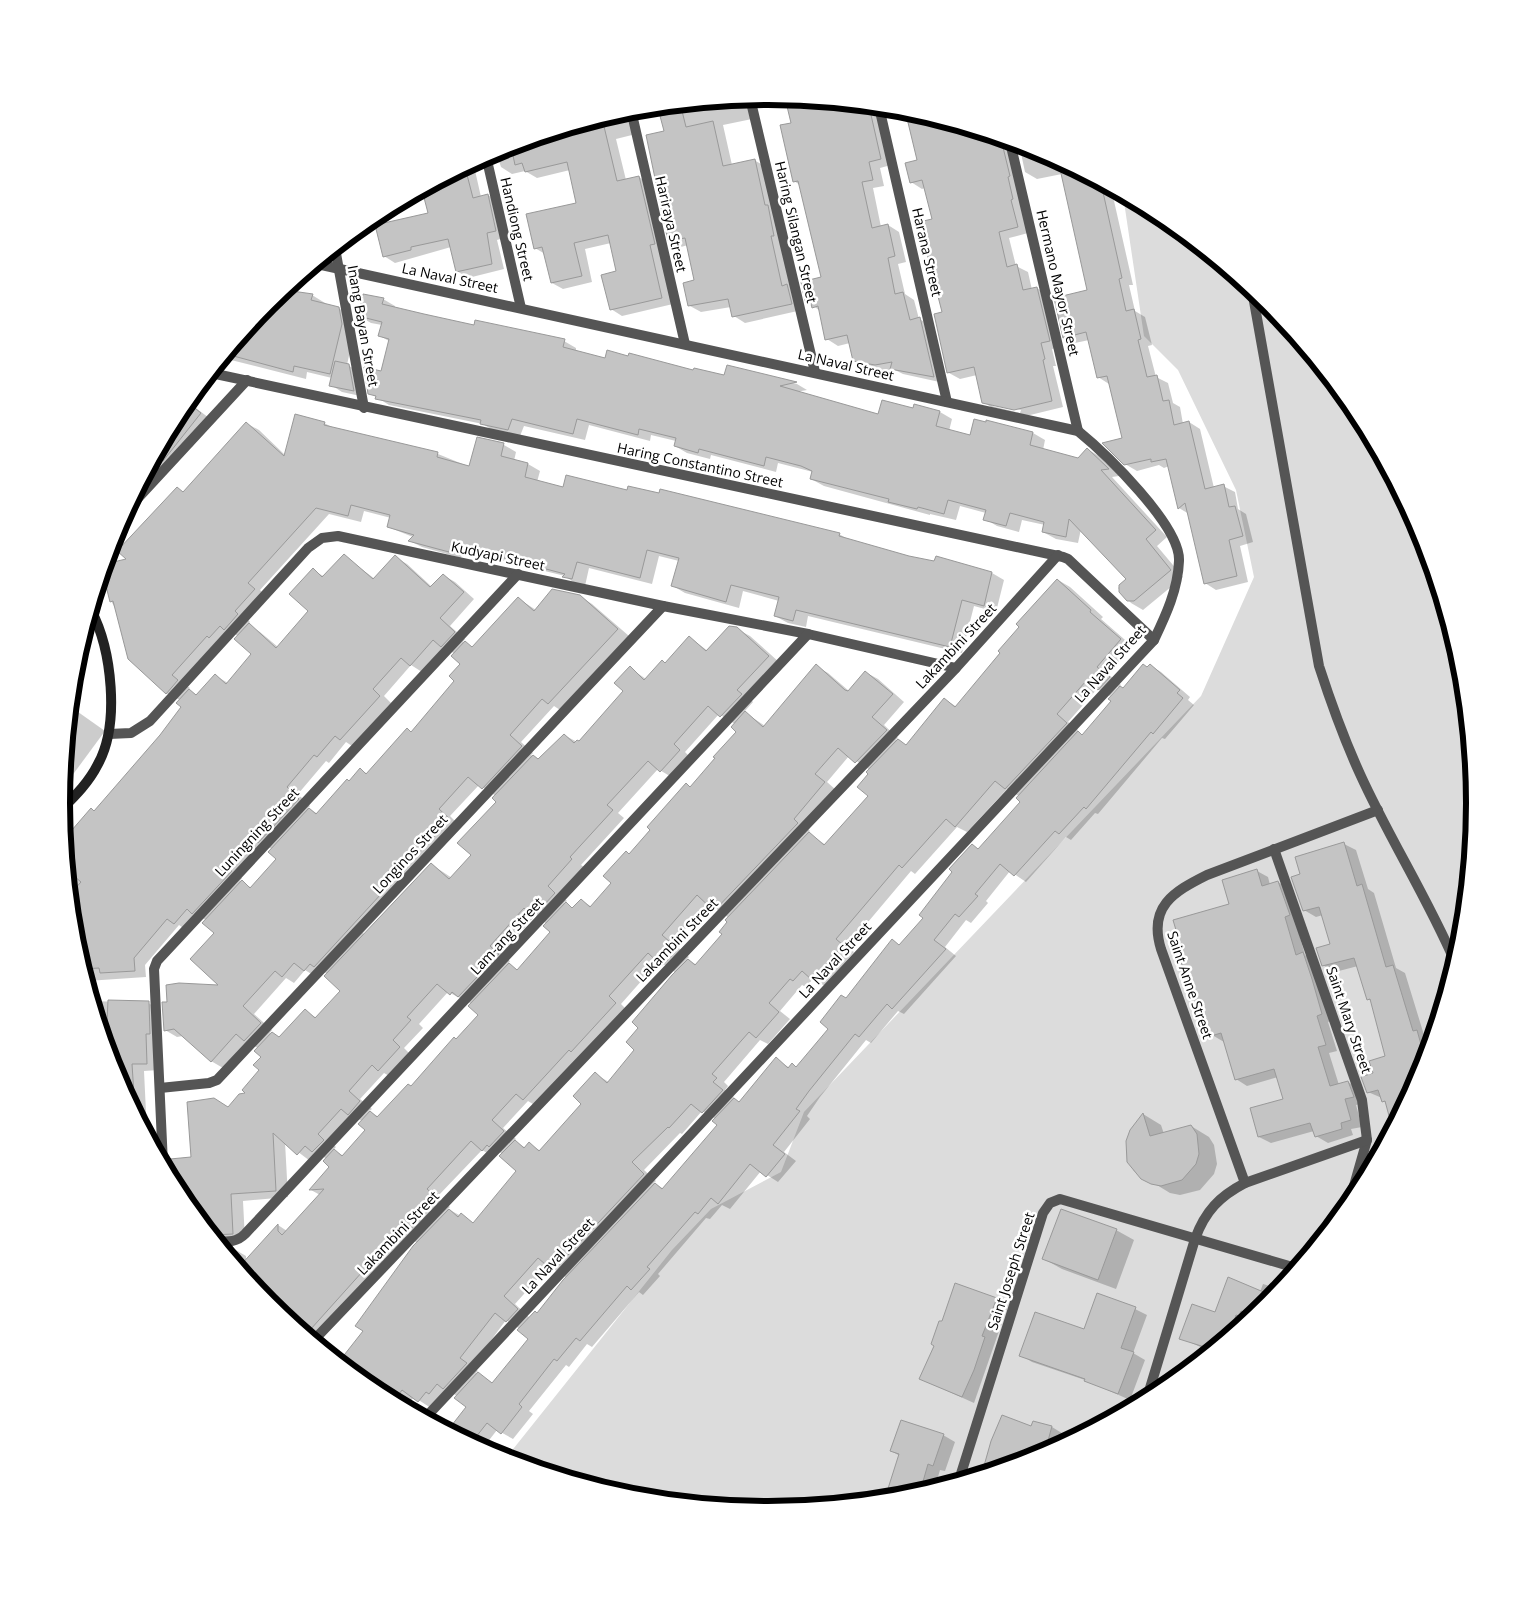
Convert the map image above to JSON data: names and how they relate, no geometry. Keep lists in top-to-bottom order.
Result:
{
  "streets": {
    "street": [
      "Hariraya Street",
      "Handiong Street",
      "Haring Silangan Street",
      "Harana Street",
      "La Naval Street",
      "Hermano Mayor Street",
      "Inang Bayan Street",
      "Haring Constantino Street",
      "Kudyapi Street",
      "Lakambini Street",
      "Luningning Street",
      "Longinos Street",
      "Lam-ang Street",
      "Saint Anne Street",
      "Saint Mary Street",
      "Saint Joseph Street"
    ]
  },
  "crossings": [
    ["Hariraya Street", "La Naval Street"],
    ["Handiong Street", "La Naval Street"],
    ["Haring Silangan Street", "La Naval Street"],
    ["Harana Street", "La Naval Street"],
    ["La Naval Street", "Hermano Mayor Street"],
    ["La Naval Street", "Inang Bayan Street"],
    ["La Naval Street", "Haring Constantino Street"],
    ["Inang Bayan Street", "Haring Constantino Street"],
    ["Haring Constantino Street", "Lakambini Street"],
    ["Kudyapi Street", "Lakambini Street"],
    ["Kudyapi Street", "Luningning Street"],
    ["Kudyapi Street", "Longinos Street"],
    ["Kudyapi Street", "Lam-ang Street"],
    ["Luningning Street", "Longinos Street"],
    ["Saint Anne Street", "Saint Mary Street"]
  ]
}
